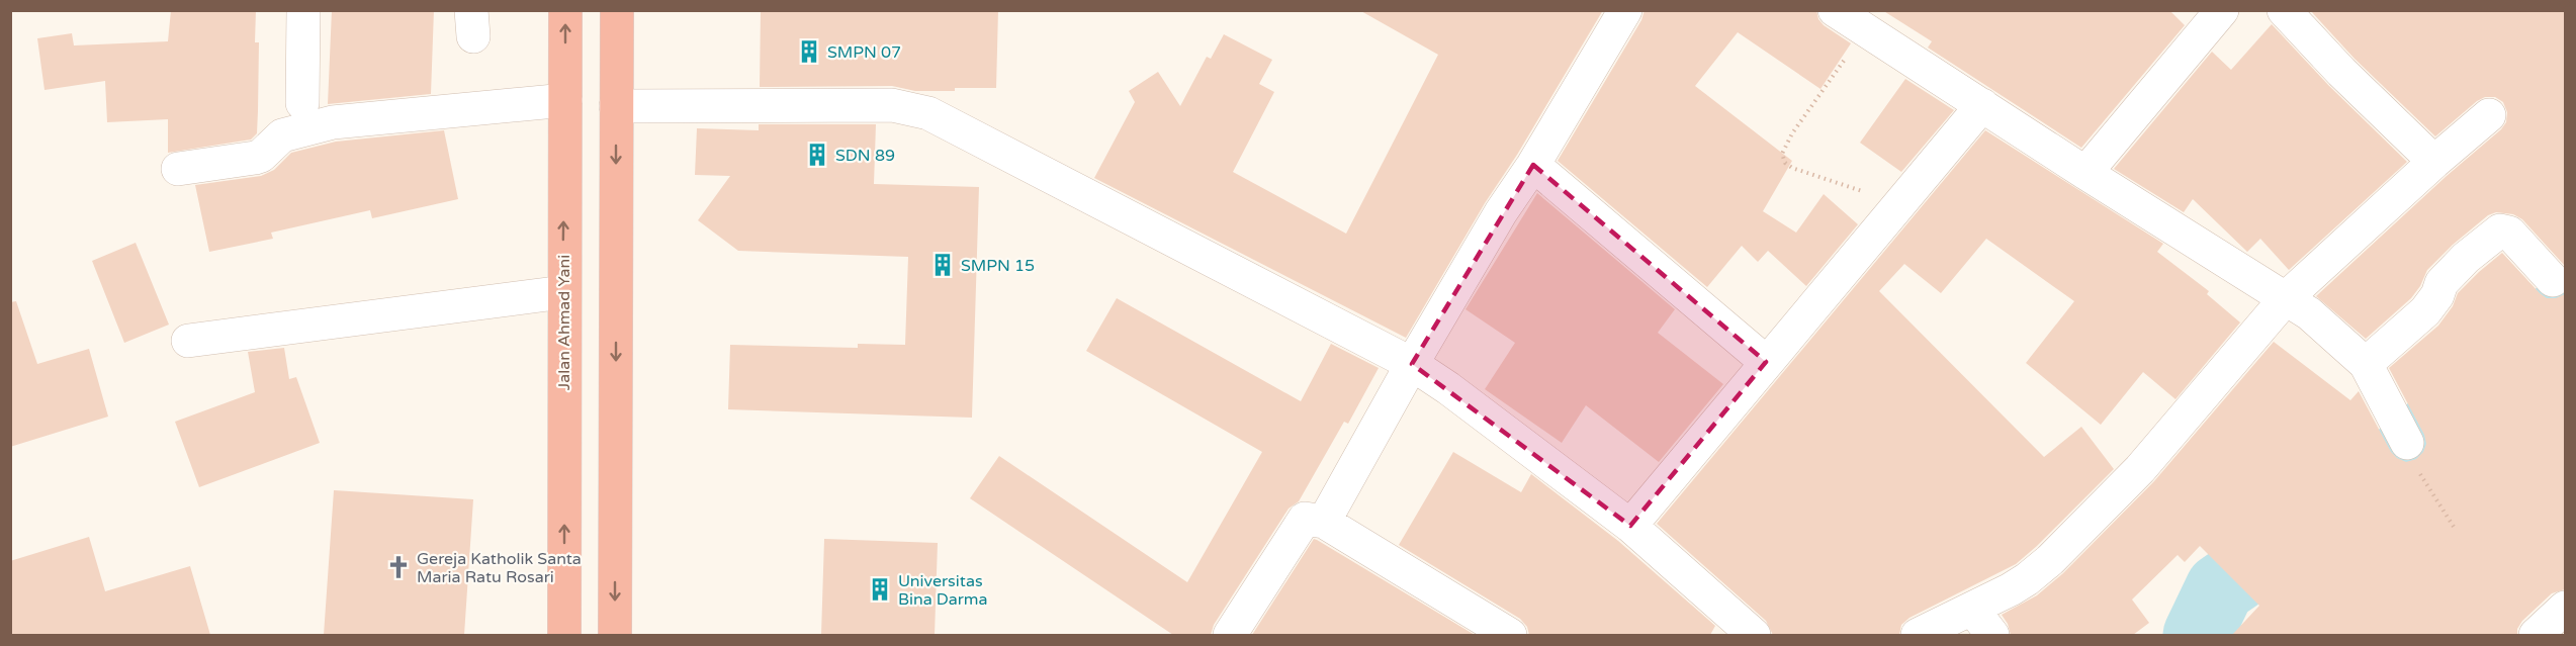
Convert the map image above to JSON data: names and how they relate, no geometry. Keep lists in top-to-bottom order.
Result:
{
  "streets": {
    "highway": ["Jalan Ahmad Yani"]
  },
  "places": {
    "building": [
      "SMPN 07",
      "SDN 89",
      "SMPN 15",
      "Universitas Bina Darma"
    ],
    "church": ["Gereja Katholik Santa Maria Ratu Rosari"]
  }
}
